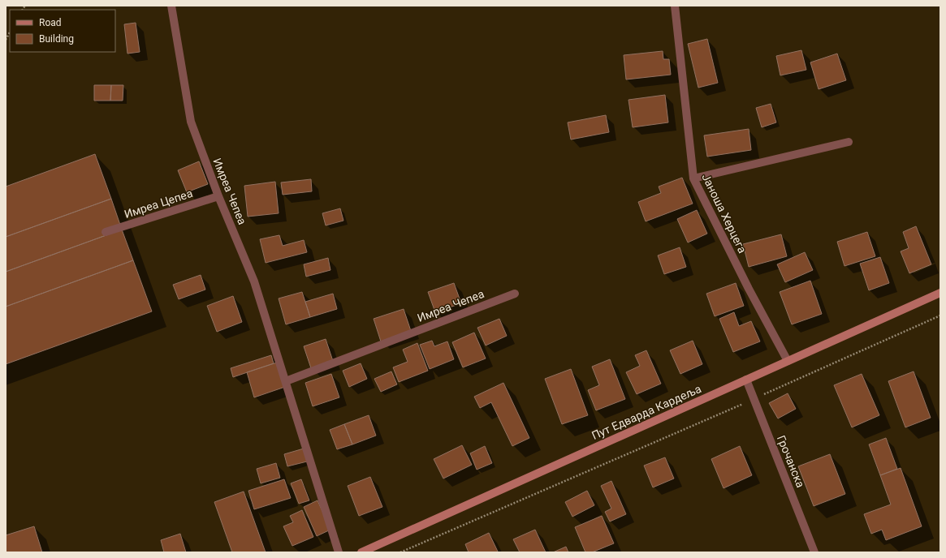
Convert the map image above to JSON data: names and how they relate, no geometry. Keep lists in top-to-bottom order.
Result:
{
  "streets": {
    "main road": ["Пут Едварда Кардеља"],
    "street": [
      "Имреа Чепеа",
      "Имреа Цепеа",
      "Јаноша Херцега",
      "Грочанска"
    ]
  },
  "crossings": [
    ["Имреа Чепеа", "Имреа Цепеа"],
    ["Јаноша Херцега", "Пут Едварда Кардеља"],
    ["Пут Едварда Кардеља", "Грочанска"]
  ],
  "legend": ["Road", "Building"]
}
